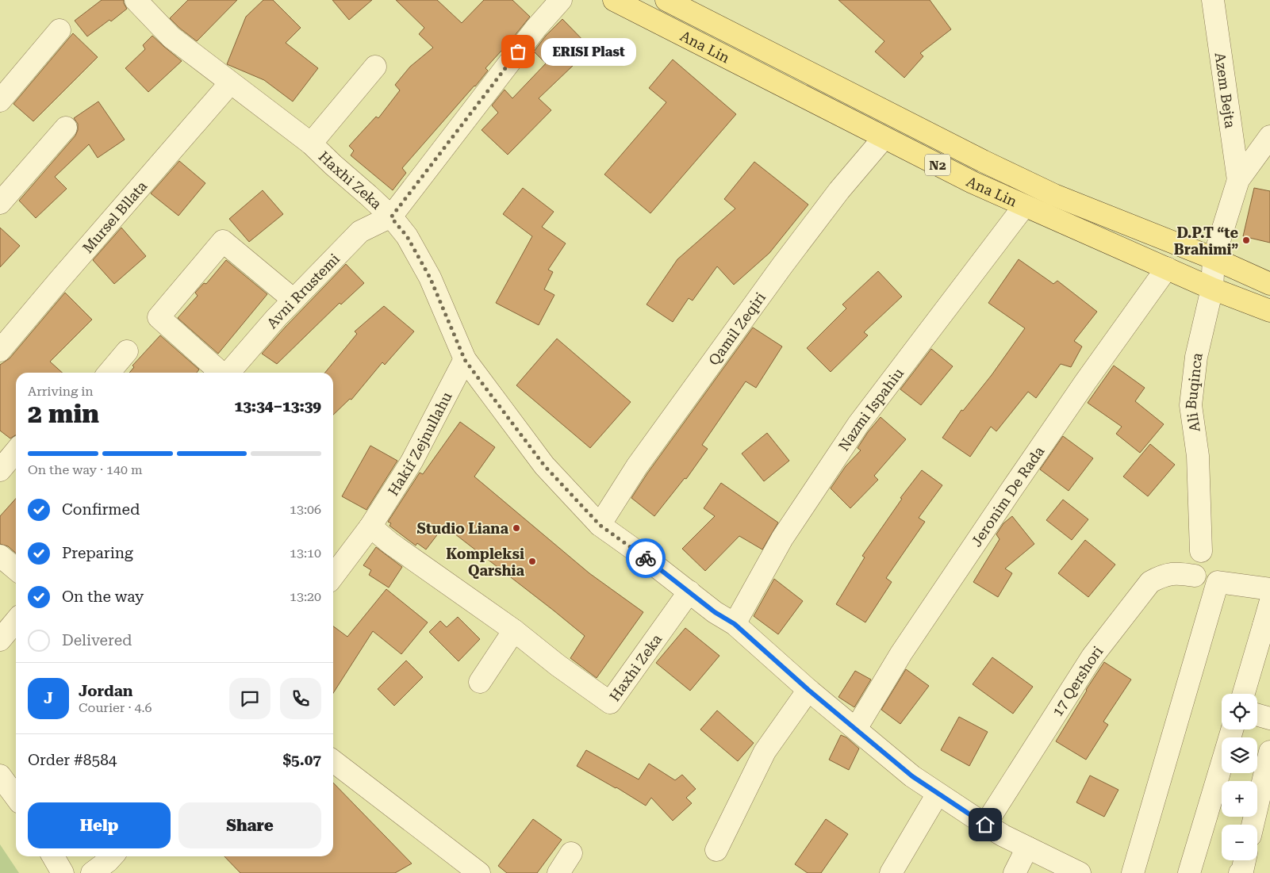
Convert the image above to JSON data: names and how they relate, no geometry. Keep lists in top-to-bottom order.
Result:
{
  "streets": {
    "main road": ["Ana Lin", "N2"],
    "street": [
      "Azem Bejta",
      "Haxhi Zeka",
      "Mursel Bllata",
      "Avni Rrustemi",
      "Qamil Zeqiri",
      "Ali Buqinca",
      "Nazmi Ispahiu",
      "Hakif Zejnullahu",
      "Jeronim De Rada",
      "17 Qershori"
    ]
  },
  "crossings": [
    ["Ana Lin", "Qamil Zeqiri"],
    ["Ana Lin", "Ali Buqinca"],
    ["Ana Lin", "Nazmi Ispahiu"],
    ["Ana Lin", "Jeronim De Rada"],
    ["Azem Bejta", "Ali Buqinca"],
    ["Haxhi Zeka", "Mursel Bllata"],
    ["Haxhi Zeka", "Avni Rrustemi"],
    ["Haxhi Zeka", "Qamil Zeqiri"],
    ["Haxhi Zeka", "Nazmi Ispahiu"],
    ["Haxhi Zeka", "Hakif Zejnullahu"],
    ["Haxhi Zeka", "Jeronim De Rada"],
    ["Haxhi Zeka", "17 Qershori"]
  ],
  "places": [
    "ERISI Plast",
    "D.P.T “te Brahimi”",
    "Studio Liana",
    "Kompleksi Qarshia"
  ],
  "page": {
    "bubble": "ERISI Plast",
    "heading": ["2 min", "Arriving in", "13:34–13:39"],
    "panel": [
      "Jordan",
      "Courier · 4.6",
      "Order #8584",
      "$5.07"
    ],
    "bar": "On the way · 140 m",
    "list": [
      ["Confirmed", "13:06"],
      ["Preparing", "13:10"],
      ["On the way", "13:20"],
      "Delivered"
    ],
    "round": "J",
    "map_buttons": ["+", "−"],
    "buttons": ["Help", "Share"]
  }
}
